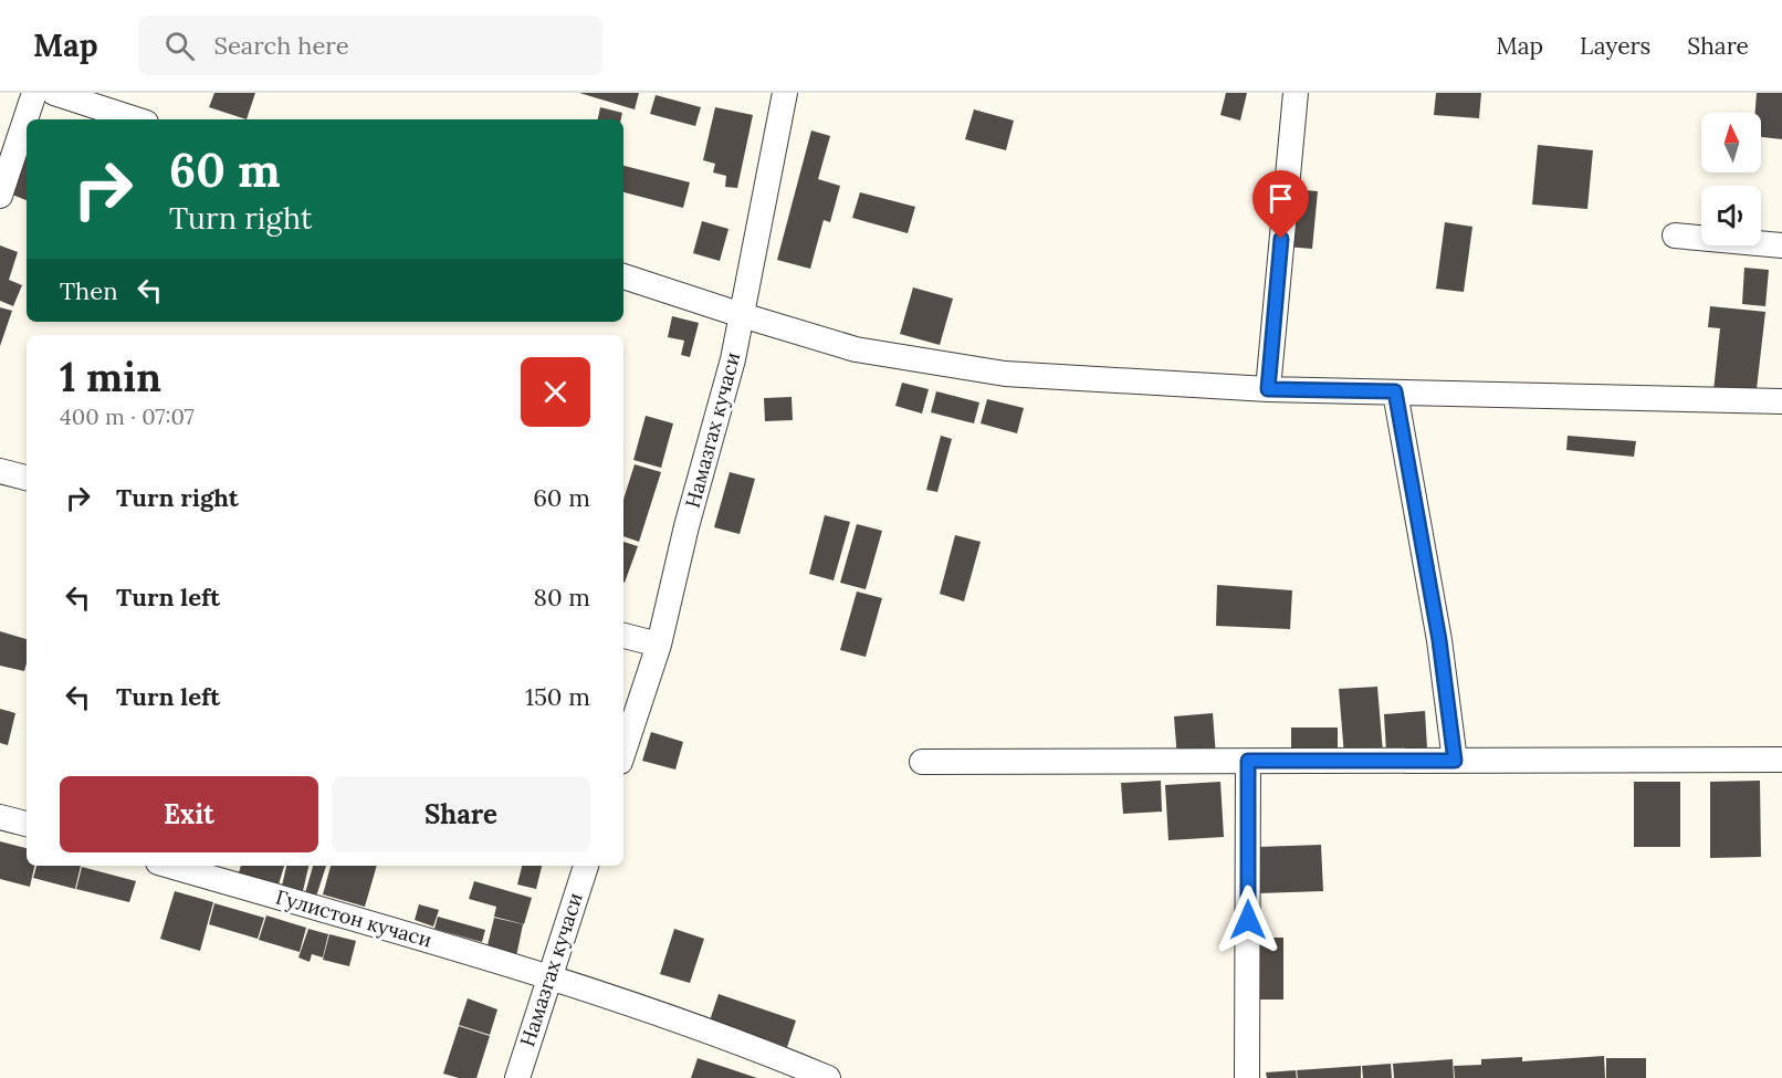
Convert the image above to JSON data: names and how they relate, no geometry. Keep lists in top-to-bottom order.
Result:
{
  "streets": {
    "street": ["Намазгах кучаси", "Гулистон кучаси"]
  },
  "crossings": [
    ["Намазгах кучаси", "Гулистон кучаси"]
  ],
  "north": "top",
  "page": {
    "header": "Map",
    "search": "Search here",
    "nav": ["Map", "Layers", "Share"],
    "turn": ["60 m", "Turn right"],
    "then": "Then",
    "heading": ["1 min", "400 m · 07:07"],
    "list": [
      {
        "name": "Turn right",
        "value": "60 m"
      },
      {
        "name": "Turn left",
        "value": "80 m"
      },
      {
        "name": "Turn left",
        "value": "150 m"
      }
    ],
    "buttons": ["Exit", "Share"]
  }
}
